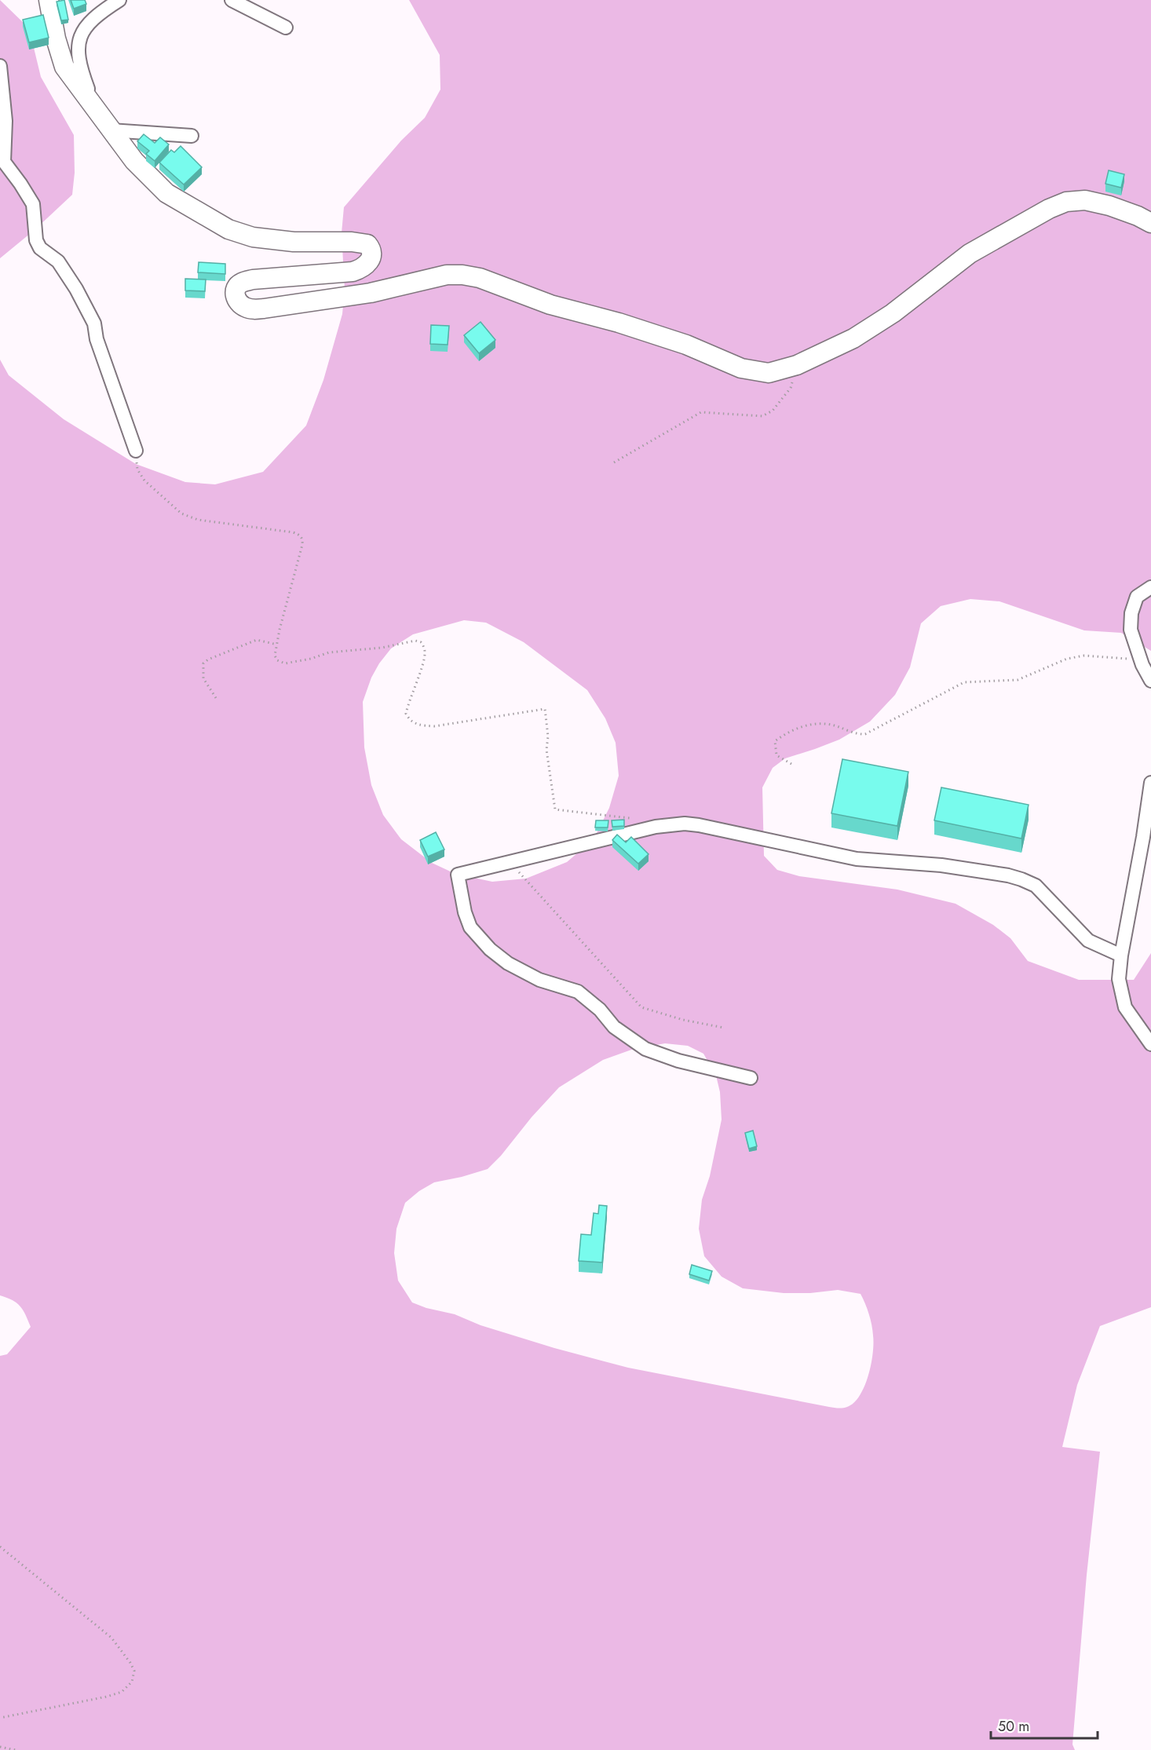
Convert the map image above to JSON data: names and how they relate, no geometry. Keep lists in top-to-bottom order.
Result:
{
  "scale_bar": "50 m"
}
